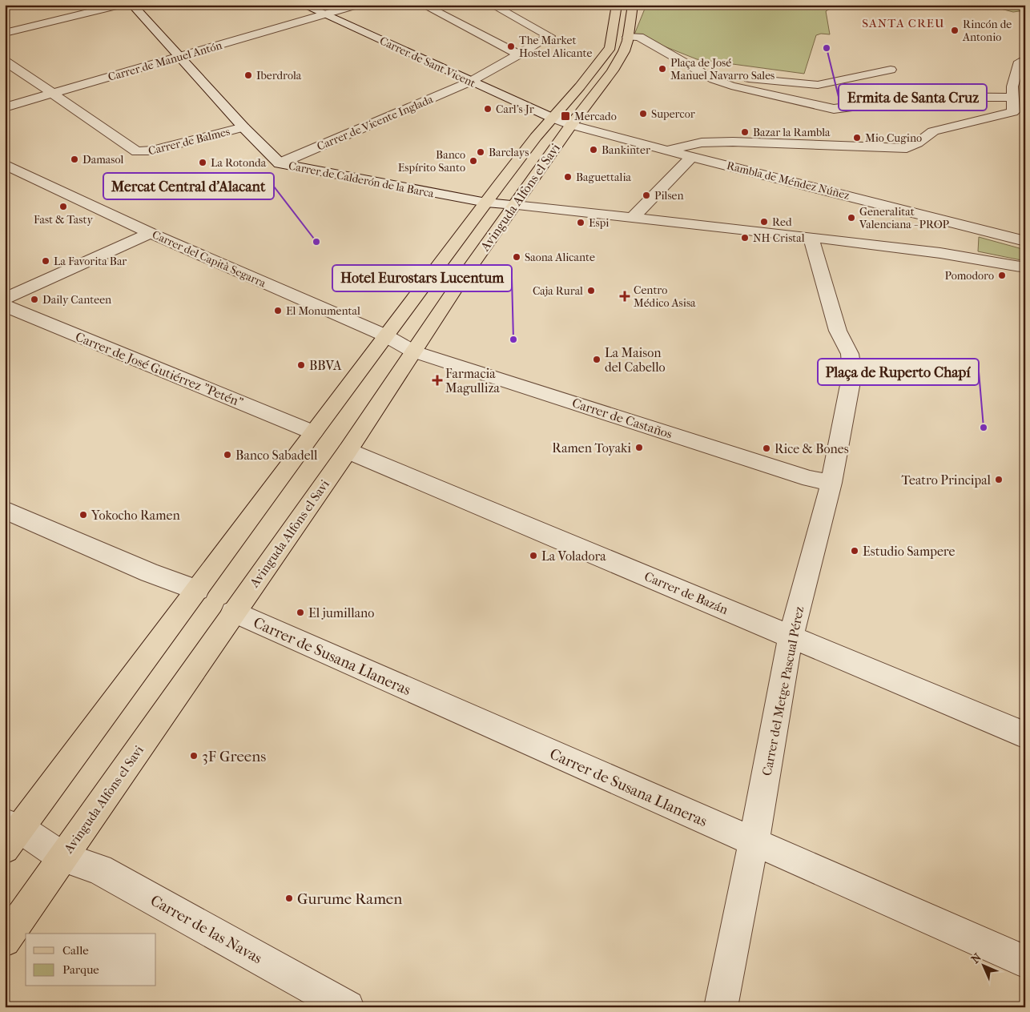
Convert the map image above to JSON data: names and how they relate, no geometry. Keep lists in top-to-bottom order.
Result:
{
  "streets": {
    "main road": ["Avinguda Alfons el Savi"],
    "street": [
      "Carrer de Manuel Antón",
      "Carrer de Sant Vicent",
      "Carrer de Vicente Inglada",
      "Carrer de Balmes",
      "Carrer de Calderón de la Barca",
      "Rambla de Méndez Núñez",
      "Carrer del Capità Segarra",
      "Carrer de José Gutiérrez \"Petén\"",
      "Carrer de Castaños",
      "Carrer de Bazán",
      "Carrer de Susana Llaneras",
      "Carrer del Metge Pascual Pérez",
      "Carrer de las Navas"
    ]
  },
  "crossings": [
    ["Carrer de Manuel Antón", "Carrer de Sant Vicent"],
    ["Carrer de Manuel Antón", "Carrer de Balmes"],
    ["Carrer de Manuel Antón", "Carrer de Calderón de la Barca"],
    ["Carrer de Sant Vicent", "Carrer de Vicente Inglada"],
    ["Carrer de Sant Vicent", "Rambla de Méndez Núñez"],
    ["Carrer de Sant Vicent", "Avinguda Alfons el Savi"],
    ["Carrer de Vicente Inglada", "Carrer de Calderón de la Barca"],
    ["Carrer de Balmes", "Carrer de Calderón de la Barca"],
    ["Carrer de Calderón de la Barca", "Avinguda Alfons el Savi"],
    ["Carrer de Calderón de la Barca", "Carrer del Metge Pascual Pérez"],
    ["Rambla de Méndez Núñez", "Avinguda Alfons el Savi"],
    ["Avinguda Alfons el Savi", "Carrer del Capità Segarra"],
    ["Avinguda Alfons el Savi", "Carrer de José Gutiérrez \"Petén\""],
    ["Avinguda Alfons el Savi", "Carrer de Castaños"],
    ["Avinguda Alfons el Savi", "Carrer de Bazán"],
    ["Avinguda Alfons el Savi", "Carrer de Susana Llaneras"],
    ["Avinguda Alfons el Savi", "Carrer de las Navas"],
    ["Carrer del Capità Segarra", "Carrer de Castaños"],
    ["Carrer de Castaños", "Carrer del Metge Pascual Pérez"],
    ["Carrer de Bazán", "Carrer del Metge Pascual Pérez"],
    ["Carrer de Susana Llaneras", "Carrer del Metge Pascual Pérez"]
  ],
  "districts": ["SANTA CREU"],
  "places": {
    "other": [
      "Rincón de Antonio",
      "The Market Hostel Alicante",
      "Ermita de Santa Cruz",
      "Plaça de José Manuel Navarro Sales",
      "Iberdrola",
      "Carl’s Jr",
      "Supercor",
      "Bazar la Rambla",
      "Mio Cugino",
      "Bankinter",
      "Barclays",
      "Damasol",
      "Banco Espírito Santo",
      "La Rotonda",
      "Baguettalia",
      "Pilsen",
      "Fast & Tasty",
      "Generalitat Valenciana - PROP",
      "Red",
      "Espi",
      "NH Cristal",
      "Mercat Central d'Alacant",
      "Saona Alicante",
      "La Favorita Bar",
      "Pomodoro",
      "Caja Rural",
      "Daily Canteen",
      "El Monumental",
      "Hotel Eurostars Lucentum",
      "La Maison del Cabello",
      "BBVA",
      "Plaça de Ruperto Chapí",
      "Ramen Toyaki",
      "Rice & Bones",
      "Banco Sabadell",
      "Teatro Principal",
      "Yokocho Ramen",
      "Estudio Sampere",
      "La Voladora",
      "El jumillano",
      "3F Greens",
      "Gurume Ramen"
    ],
    "transit": ["Mercado"],
    "health": ["Centro Médico Asisa", "Farmacia Magulliza"]
  },
  "legend": ["Calle", "Parque"],
  "north": "top left"
}
